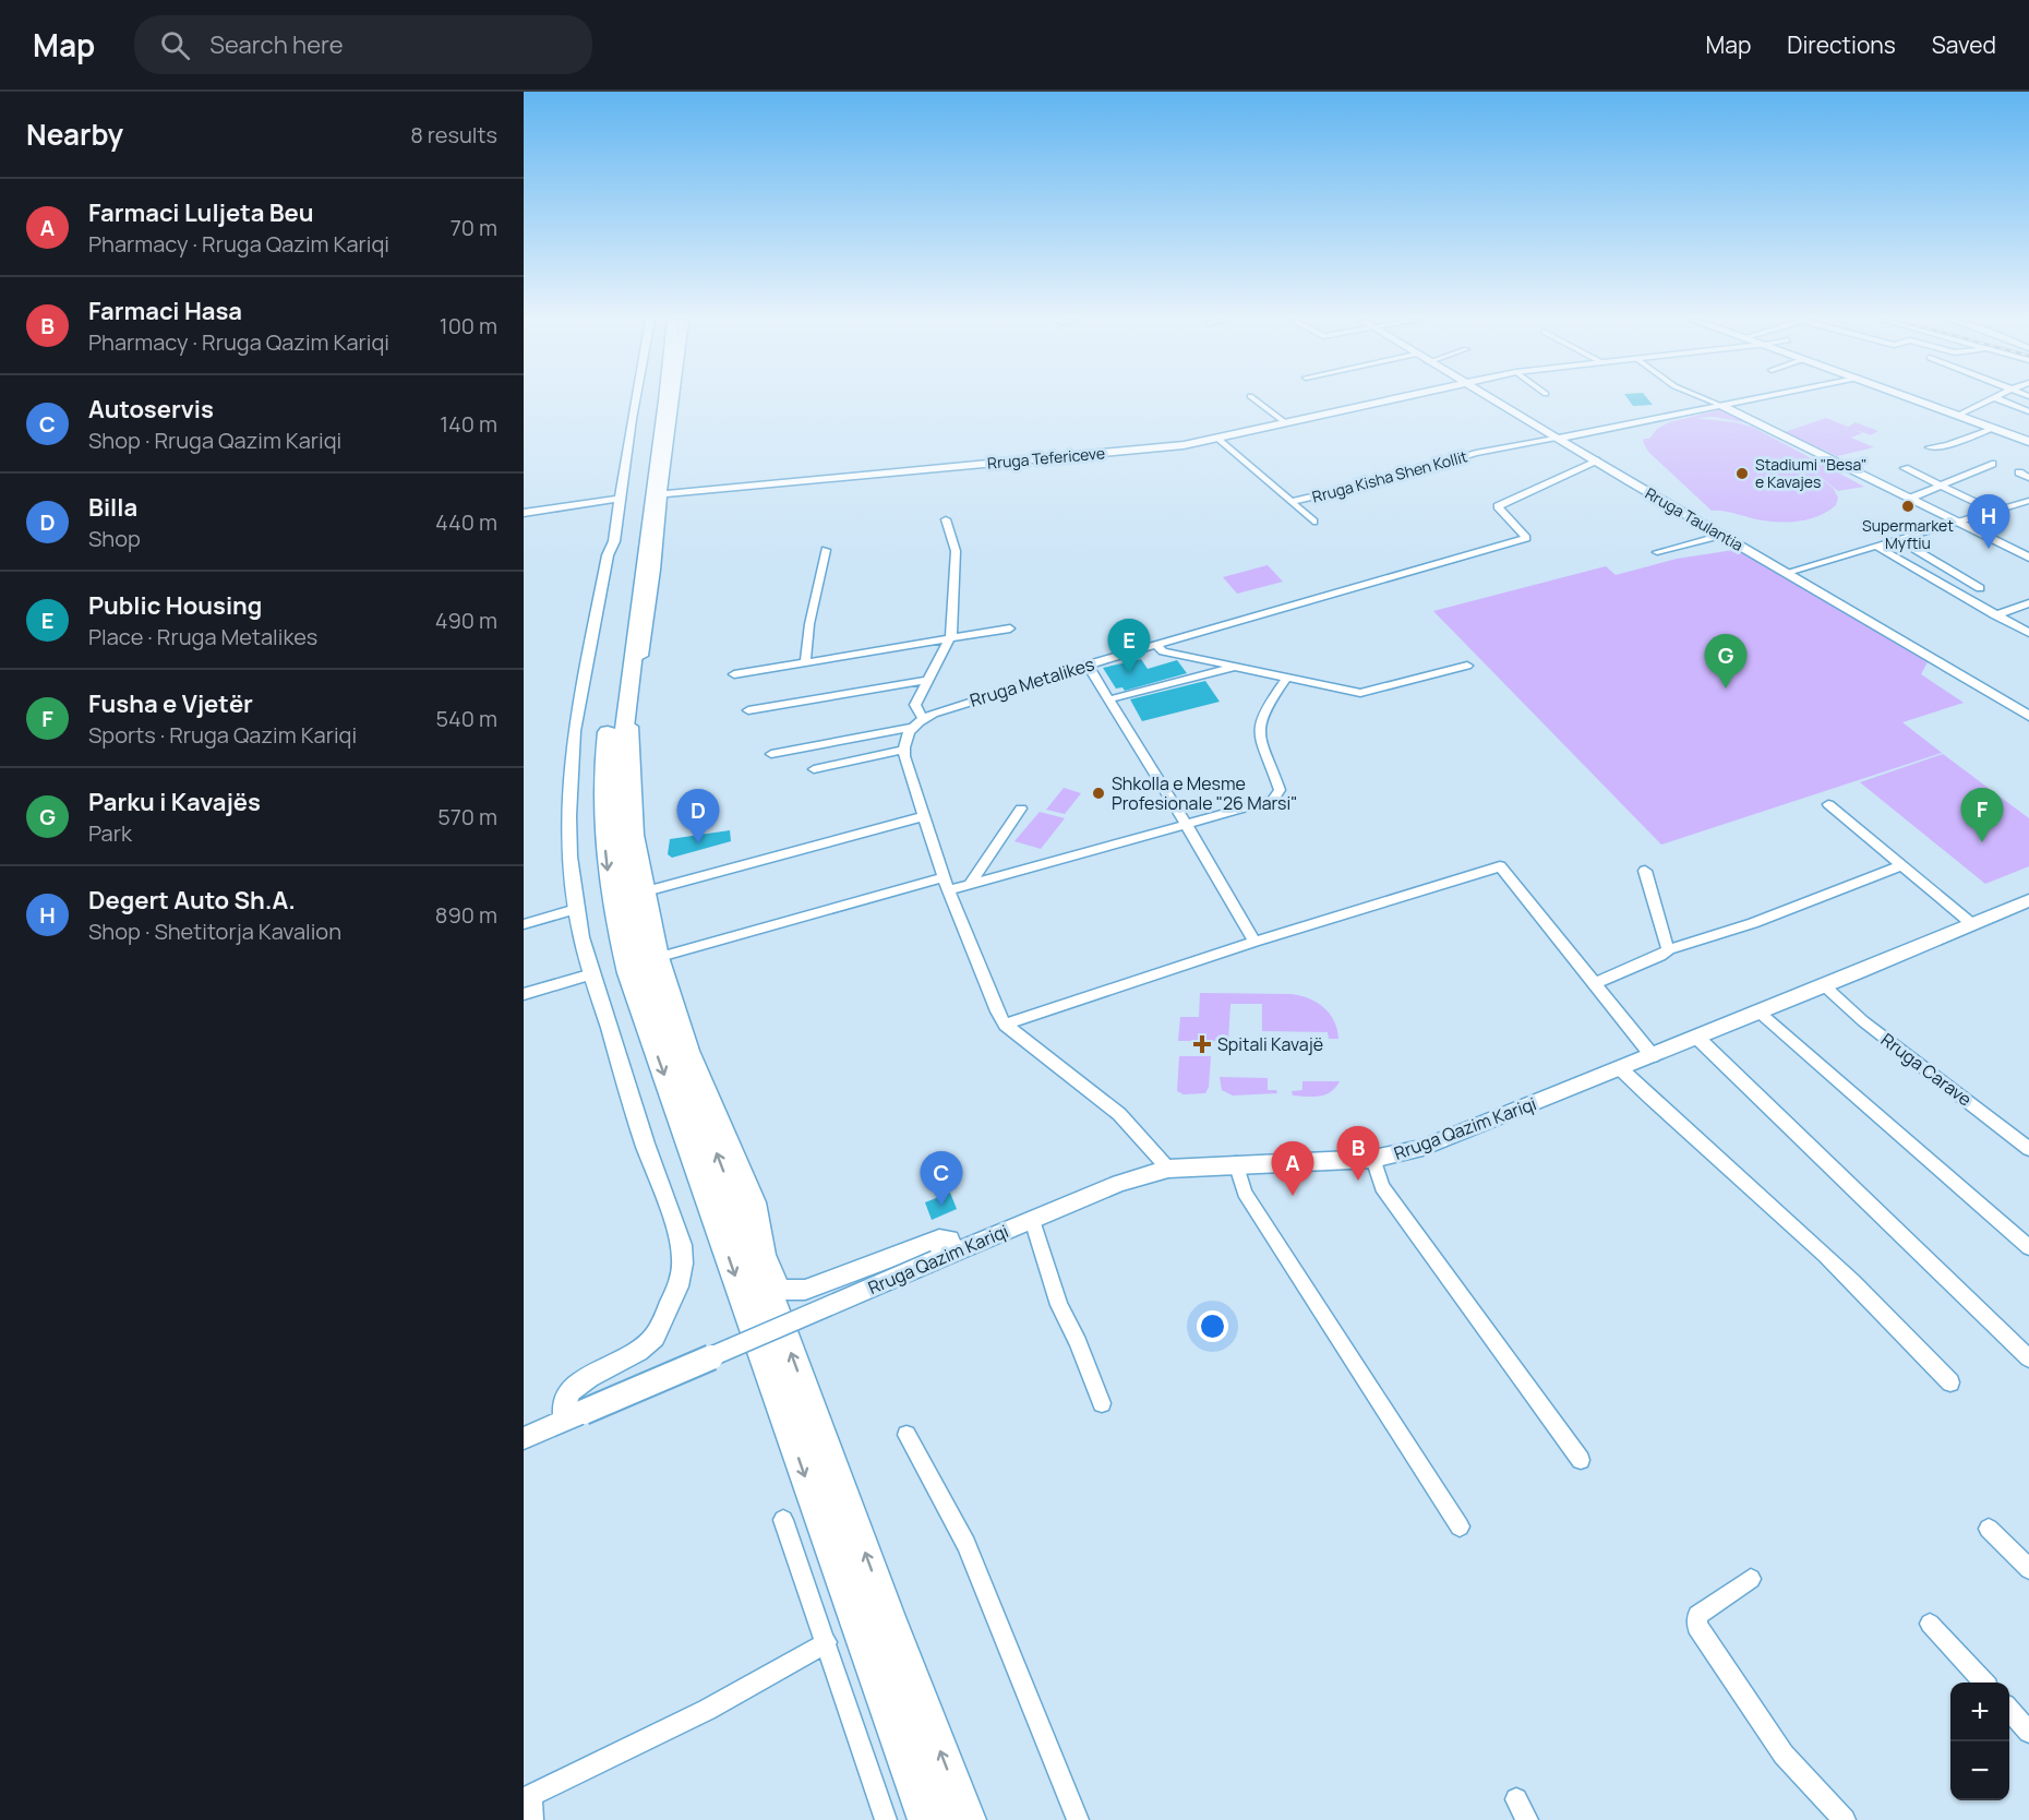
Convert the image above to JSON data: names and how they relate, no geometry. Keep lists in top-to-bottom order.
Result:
{
  "streets": {
    "street": [
      "Rruga Tefericeve",
      "Rruga Kisha Shen Kollit",
      "Rruga Taulantia",
      "Rruga Metalikes",
      "Rruga Carave",
      "Rruga Qazim Kariqi"
    ]
  },
  "crossings": [
    ["Rruga Tefericeve", "Rruga Kisha Shen Kollit"],
    ["Rruga Kisha Shen Kollit", "Rruga Taulantia"],
    ["Rruga Taulantia", "Rruga Metalikes"],
    ["Rruga Carave", "Rruga Qazim Kariqi"]
  ],
  "places": {
    "other": ["Stadiumi \"Besa\" e Kavajes", "Supermarket Myftiu", "Shkolla e Mesme Profesionale \"26 Marsi\""],
    "health": ["Spitali Kavajë"]
  },
  "page": {
    "header": "Map",
    "search": "Search here",
    "nav": ["Map", "Directions", "Saved"],
    "heading": ["Nearby", "8 results"],
    "list": [
      {
        "mark": "A",
        "name": "Farmaci Luljeta Beu",
        "note": "Pharmacy · Rruga Qazim Kariqi",
        "value": "70 m"
      },
      {
        "mark": "B",
        "name": "Farmaci Hasa",
        "note": "Pharmacy · Rruga Qazim Kariqi",
        "value": "100 m"
      },
      {
        "mark": "C",
        "name": "Autoservis",
        "note": "Shop · Rruga Qazim Kariqi",
        "value": "140 m"
      },
      {
        "mark": "D",
        "name": "Billa",
        "note": "Shop",
        "value": "440 m"
      },
      {
        "mark": "E",
        "name": "Public Housing",
        "note": "Place · Rruga Metalikes",
        "value": "490 m"
      },
      {
        "mark": "F",
        "name": "Fusha e Vjetër",
        "note": "Sports · Rruga Qazim Kariqi",
        "value": "540 m"
      },
      {
        "mark": "G",
        "name": "Parku i Kavajës",
        "note": "Park",
        "value": "570 m"
      },
      {
        "mark": "H",
        "name": "Degert Auto Sh.A.",
        "note": "Shop · Shetitorja Kavalion",
        "value": "890 m"
      }
    ],
    "pins": [
      "H",
      "E",
      "G",
      "F",
      "D",
      "B",
      "A",
      "C"
    ],
    "map_buttons": ["+", "−"]
  }
}
